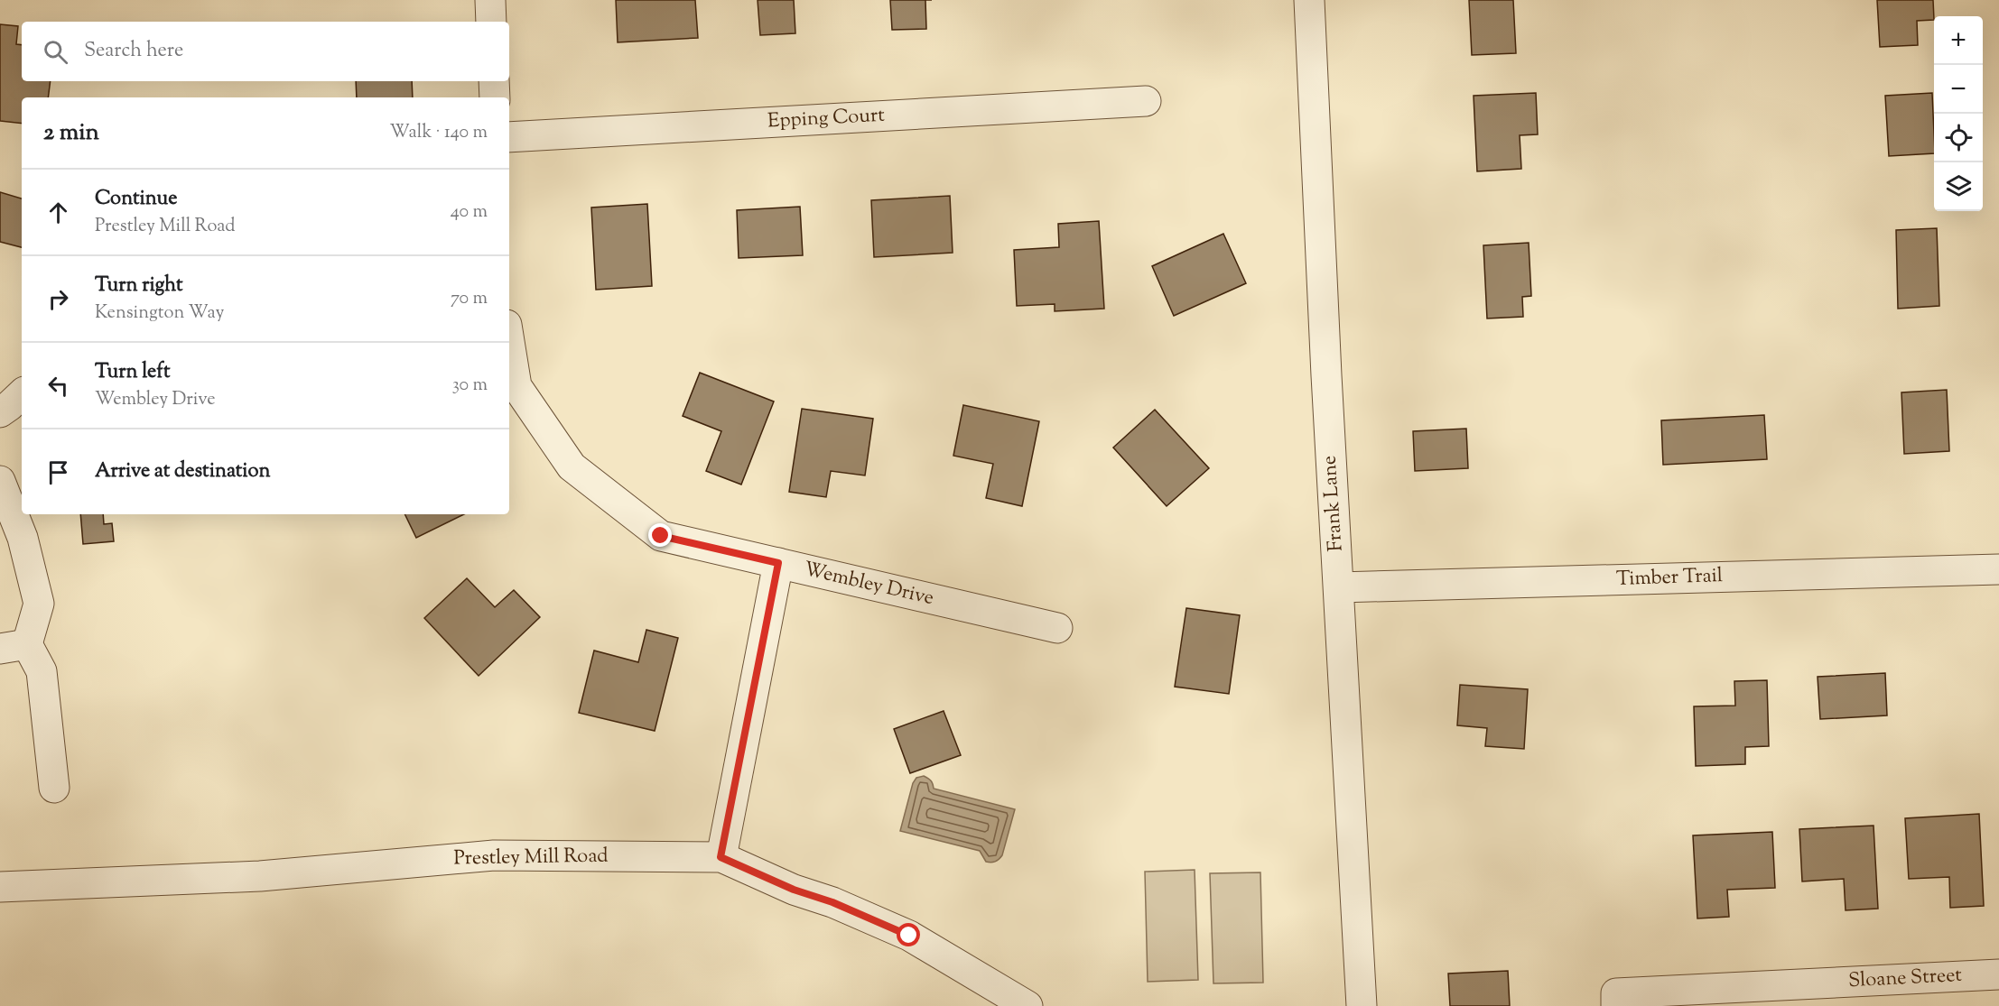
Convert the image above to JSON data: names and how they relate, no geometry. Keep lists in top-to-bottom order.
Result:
{
  "streets": {
    "street": [
      "Epping Court",
      "Frank Lane",
      "Timber Trail",
      "Wembley Drive",
      "Prestley Mill Road",
      "Sloane Street"
    ]
  },
  "crossings": [
    ["Frank Lane", "Timber Trail"]
  ],
  "page": {
    "map_buttons": ["+", "−"],
    "search": "Search here",
    "heading": ["2 min", "Walk · 140 m"],
    "list": [
      ["Continue", "Prestley Mill Road", "40 m"],
      ["Turn right", "Kensington Way", "70 m"],
      ["Turn left", "Wembley Drive", "30 m"],
      "Arrive at destination"
    ]
  }
}
